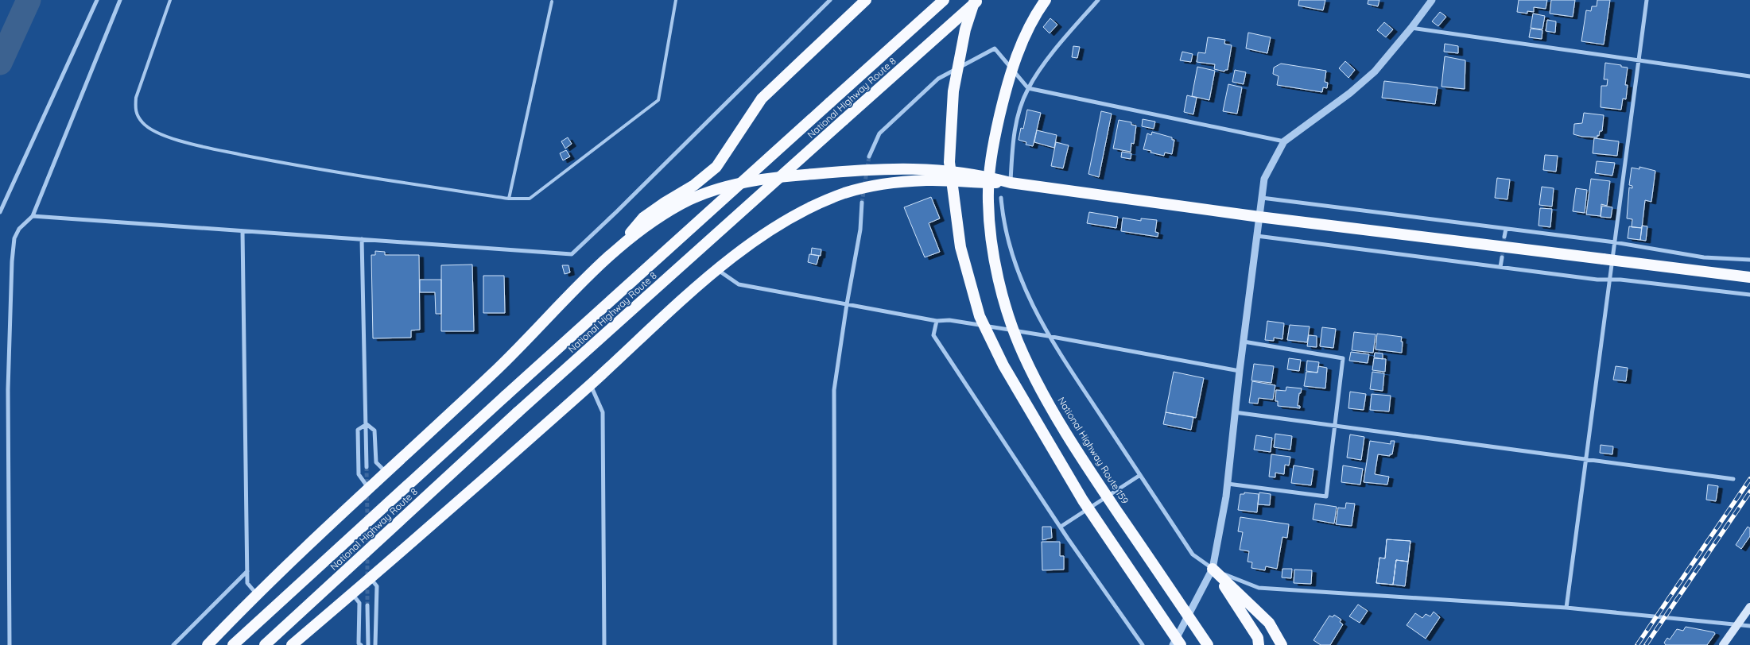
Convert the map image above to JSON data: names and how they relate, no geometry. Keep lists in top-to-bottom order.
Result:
{
  "streets": {
    "highway": ["National Highway Route 8", "National Highway Route 159"]
  }
}
